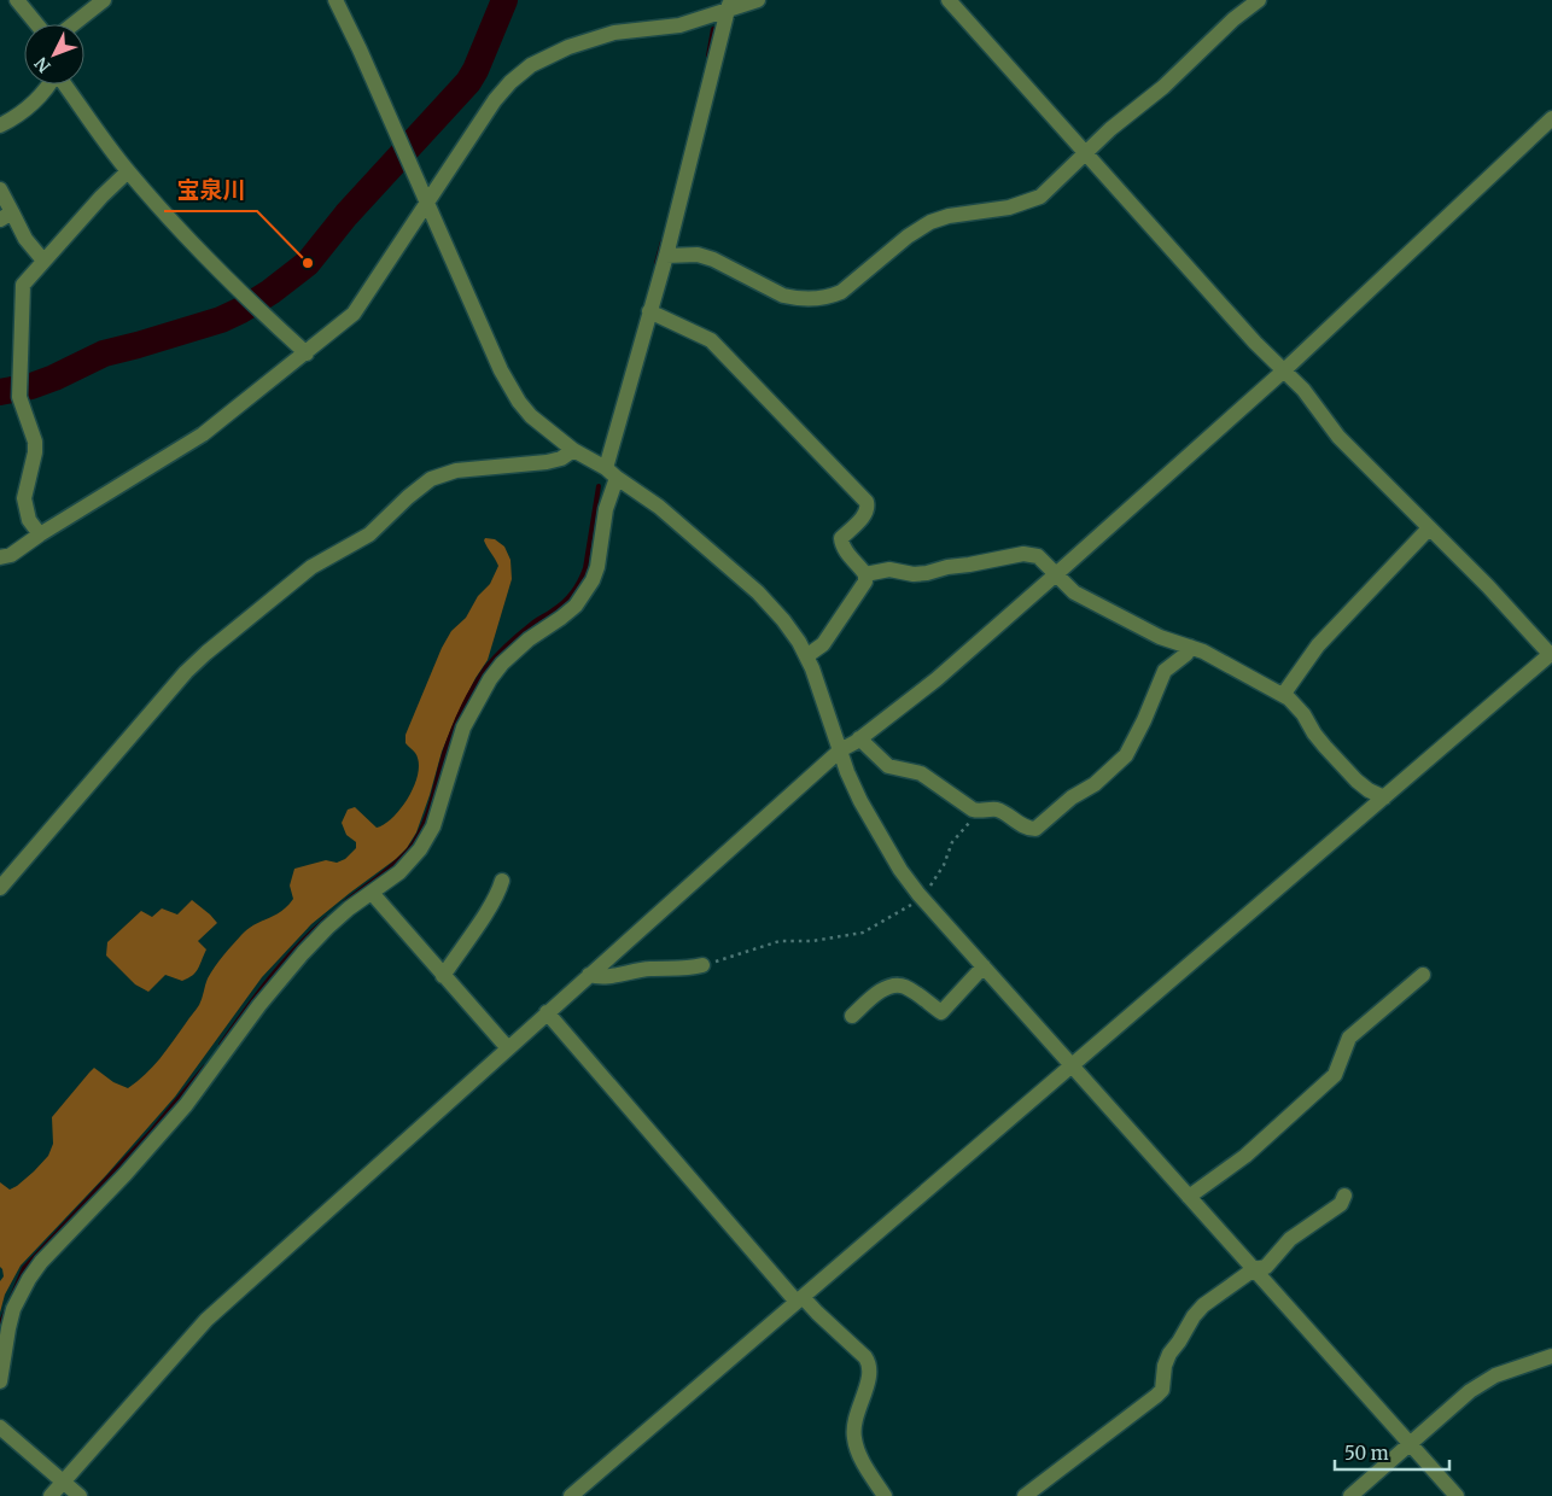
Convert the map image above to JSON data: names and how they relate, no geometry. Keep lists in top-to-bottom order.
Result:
{
  "places": ["宝泉川"],
  "scale_bar": "50 m",
  "north": "bottom left"
}
